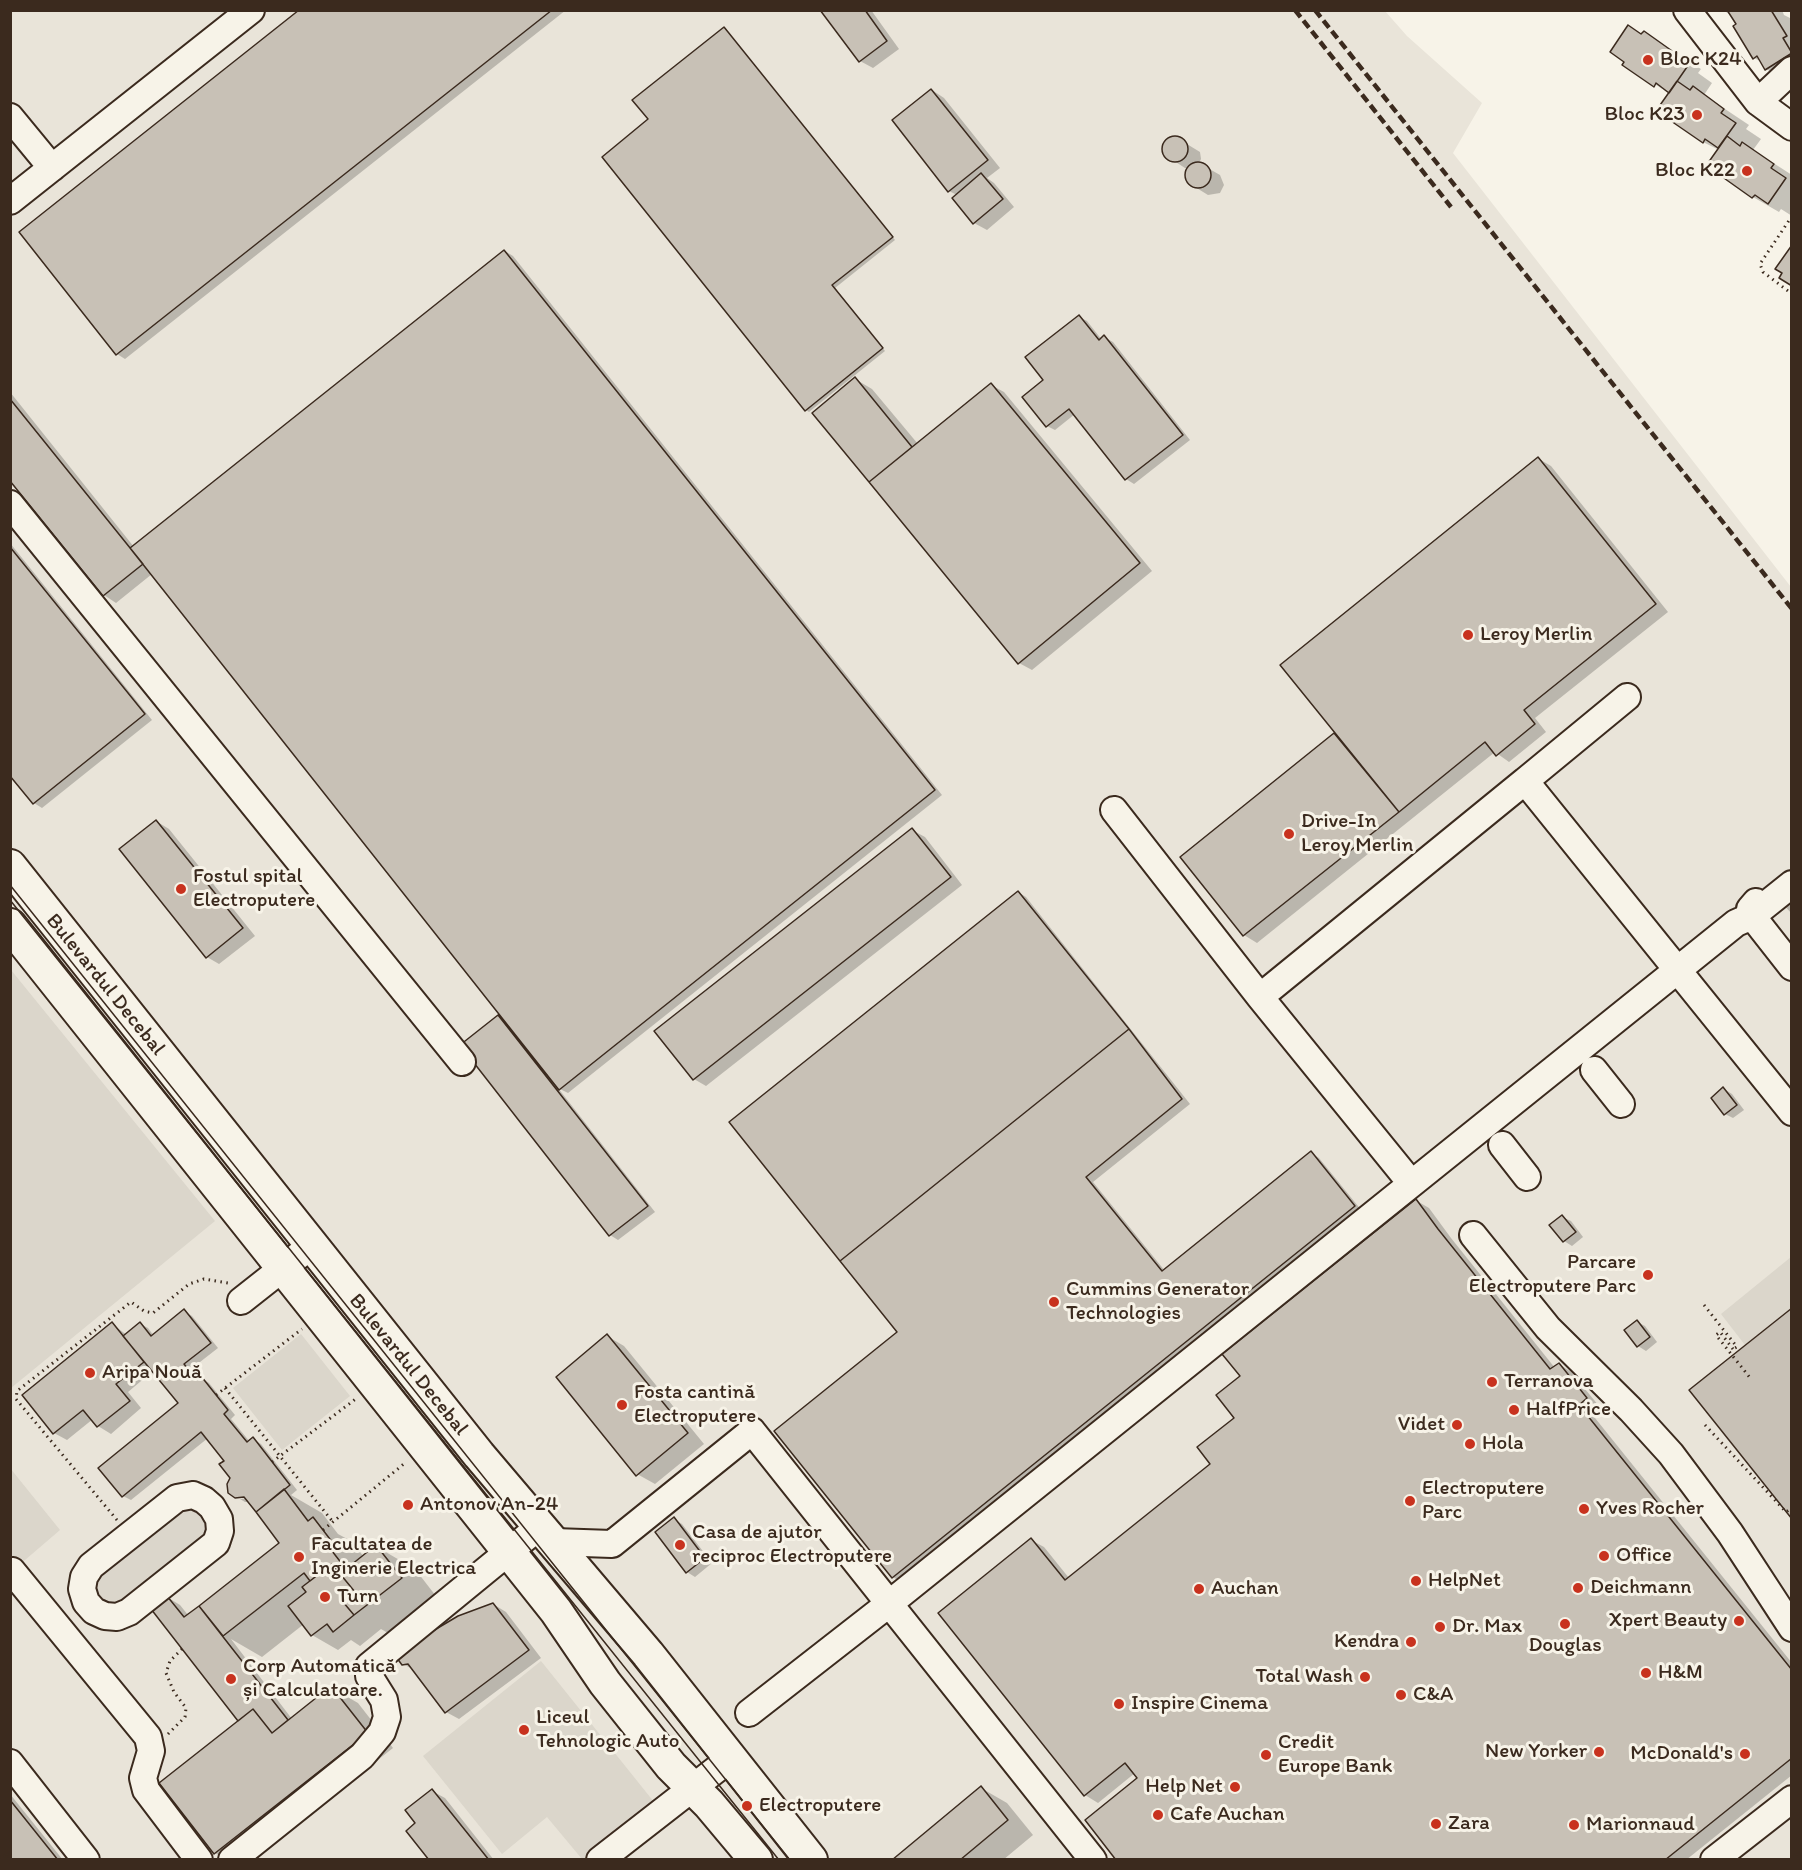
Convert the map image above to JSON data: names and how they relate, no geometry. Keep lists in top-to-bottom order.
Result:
{
  "streets": {
    "main road": ["Bulevardul Decebal"]
  },
  "places": [
    "Bloc K24",
    "Bloc K23",
    "Bloc K22",
    "Leroy Merlin",
    "Drive-In Leroy Merlin",
    "Fostul spital Electroputere",
    "Parcare Electroputere Parc",
    "Cummins Generator Technologies",
    "Aripa Nouă",
    "Terranova",
    "Fosta cantină Electroputere",
    "HalfPrice",
    "Videt",
    "Hola",
    "Electroputere Parc",
    "Antonov An-24",
    "Yves Rocher",
    "Casa de ajutor reciproc Electroputere",
    "Office",
    "Facultatea de Inginerie Electrica",
    "HelpNet",
    "Deichmann",
    "Auchan",
    "Turn",
    "Xpert Beauty",
    "Douglas",
    "Dr. Max",
    "Kendra",
    "H&M",
    "Total Wash",
    "Corp Automatică și Calculatoare.",
    "C&A",
    "Inspire Cinema",
    "Liceul Tehnologic Auto",
    "New Yorker",
    "McDonald's",
    "Credit Europe Bank",
    "Help Net",
    "Electroputere",
    "Cafe Auchan",
    "Zara",
    "Marionnaud"
  ]
}
